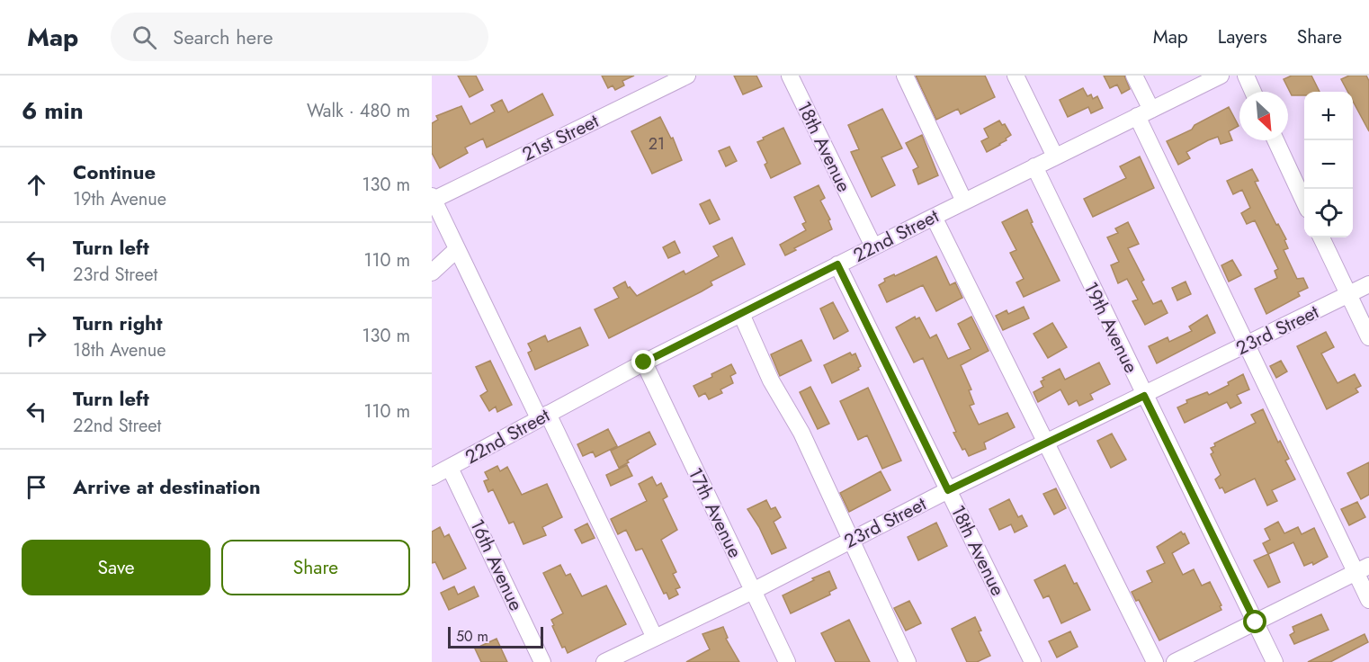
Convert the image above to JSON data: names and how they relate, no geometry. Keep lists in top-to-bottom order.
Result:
{
  "streets": {
    "street": [
      "21st Street",
      "18th Avenue",
      "22nd Street",
      "19th Avenue",
      "23rd Street",
      "17th Avenue",
      "16th Avenue"
    ]
  },
  "crossings": [
    ["18th Avenue", "22nd Street"],
    ["18th Avenue", "23rd Street"],
    ["22nd Street", "19th Avenue"],
    ["22nd Street", "17th Avenue"],
    ["22nd Street", "16th Avenue"],
    ["19th Avenue", "23rd Street"],
    ["23rd Street", "17th Avenue"]
  ],
  "house_numbers": ["21"],
  "scale_bar": "50 m",
  "north": "bottom right",
  "page": {
    "header": "Map",
    "search": "Search here",
    "nav": ["Map", "Layers", "Share"],
    "heading": ["6 min", "Walk · 480 m"],
    "map_buttons": ["+", "−"],
    "list": [
      ["Continue", "19th Avenue", "130 m"],
      ["Turn left", "23rd Street", "110 m"],
      ["Turn right", "18th Avenue", "130 m"],
      ["Turn left", "22nd Street", "110 m"],
      "Arrive at destination"
    ],
    "buttons": ["Save", "Share"],
    "scale": "50 m"
  }
}
